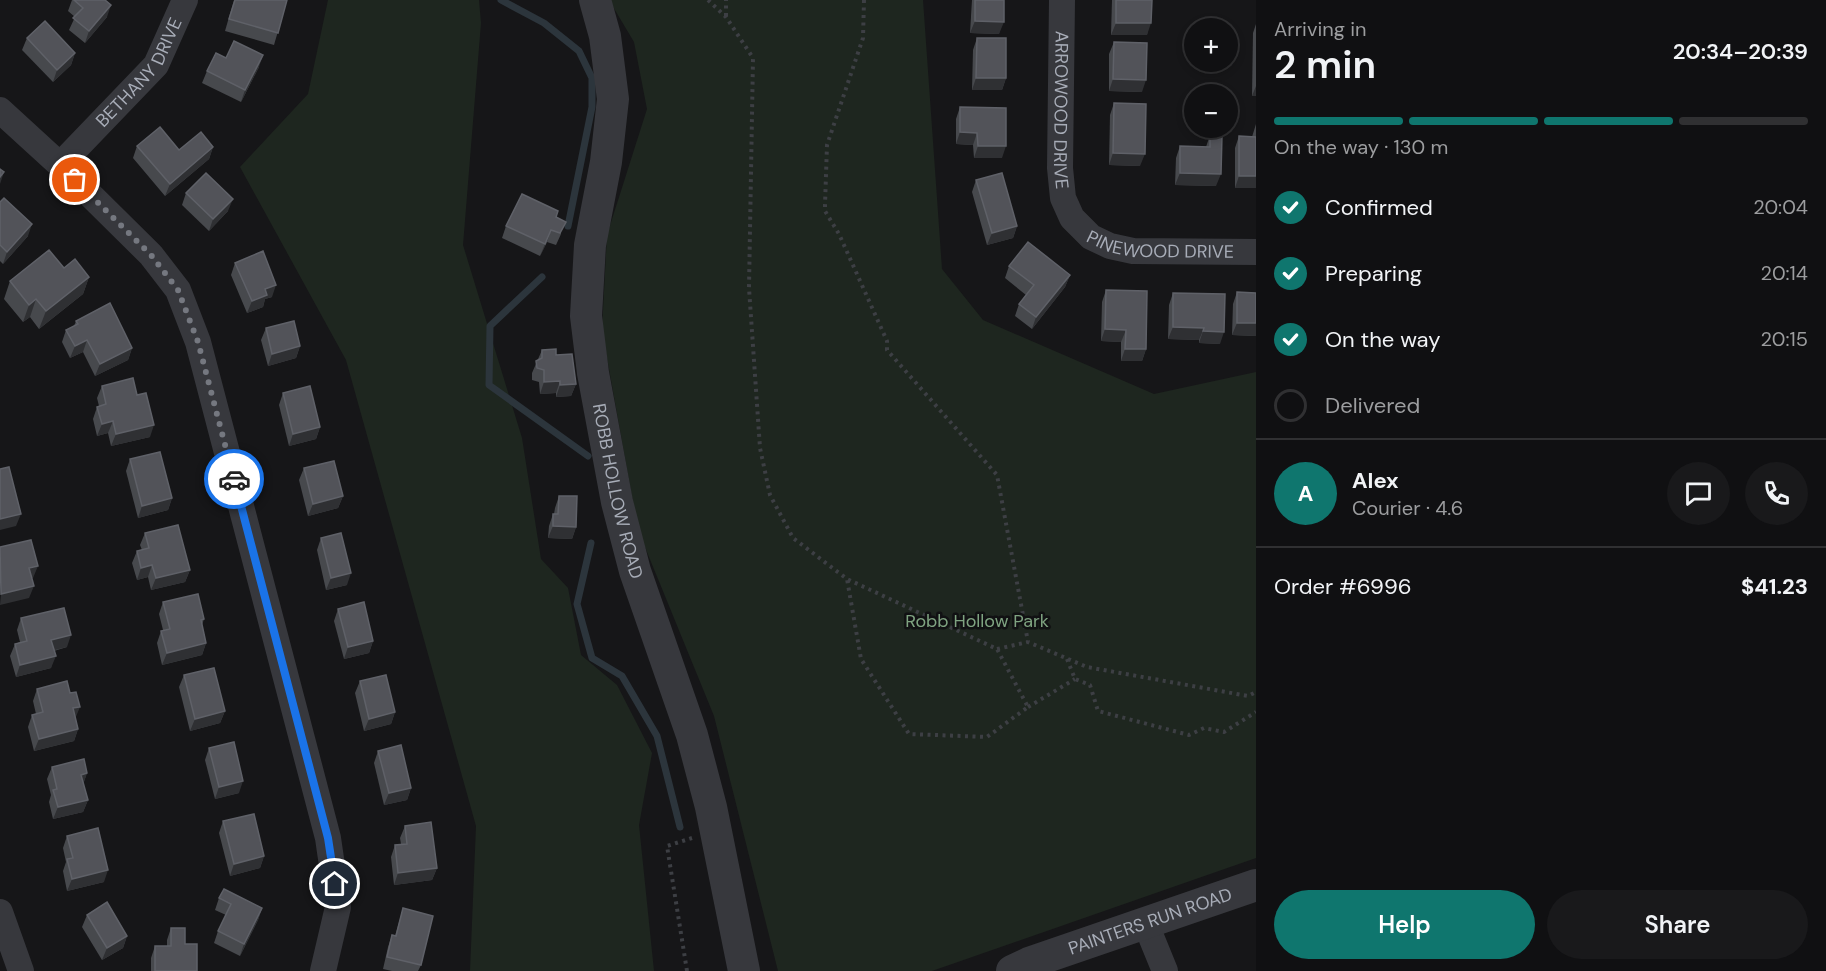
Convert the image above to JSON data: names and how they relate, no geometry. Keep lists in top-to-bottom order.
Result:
{
  "streets": {
    "street": [
      "BETHANY DRIVE",
      "ARROWOOD DRIVE",
      "PINEWOOD DRIVE",
      "ROBB HOLLOW ROAD",
      "PAINTERS RUN ROAD"
    ]
  },
  "crossings": [
    ["ARROWOOD DRIVE", "PINEWOOD DRIVE"]
  ],
  "parks": ["Robb Hollow Park"],
  "page": {
    "heading": ["2 min", "Arriving in", "20:34–20:39"],
    "panel": [
      "Alex",
      "Courier · 4.6",
      "Order #6996",
      "$41.23"
    ],
    "map_buttons": ["+", "−"],
    "bar": "On the way · 130 m",
    "list": [
      ["Confirmed", "20:04"],
      ["Preparing", "20:14"],
      ["On the way", "20:15"],
      "Delivered"
    ],
    "round": "A",
    "buttons": ["Help", "Share"]
  }
}
